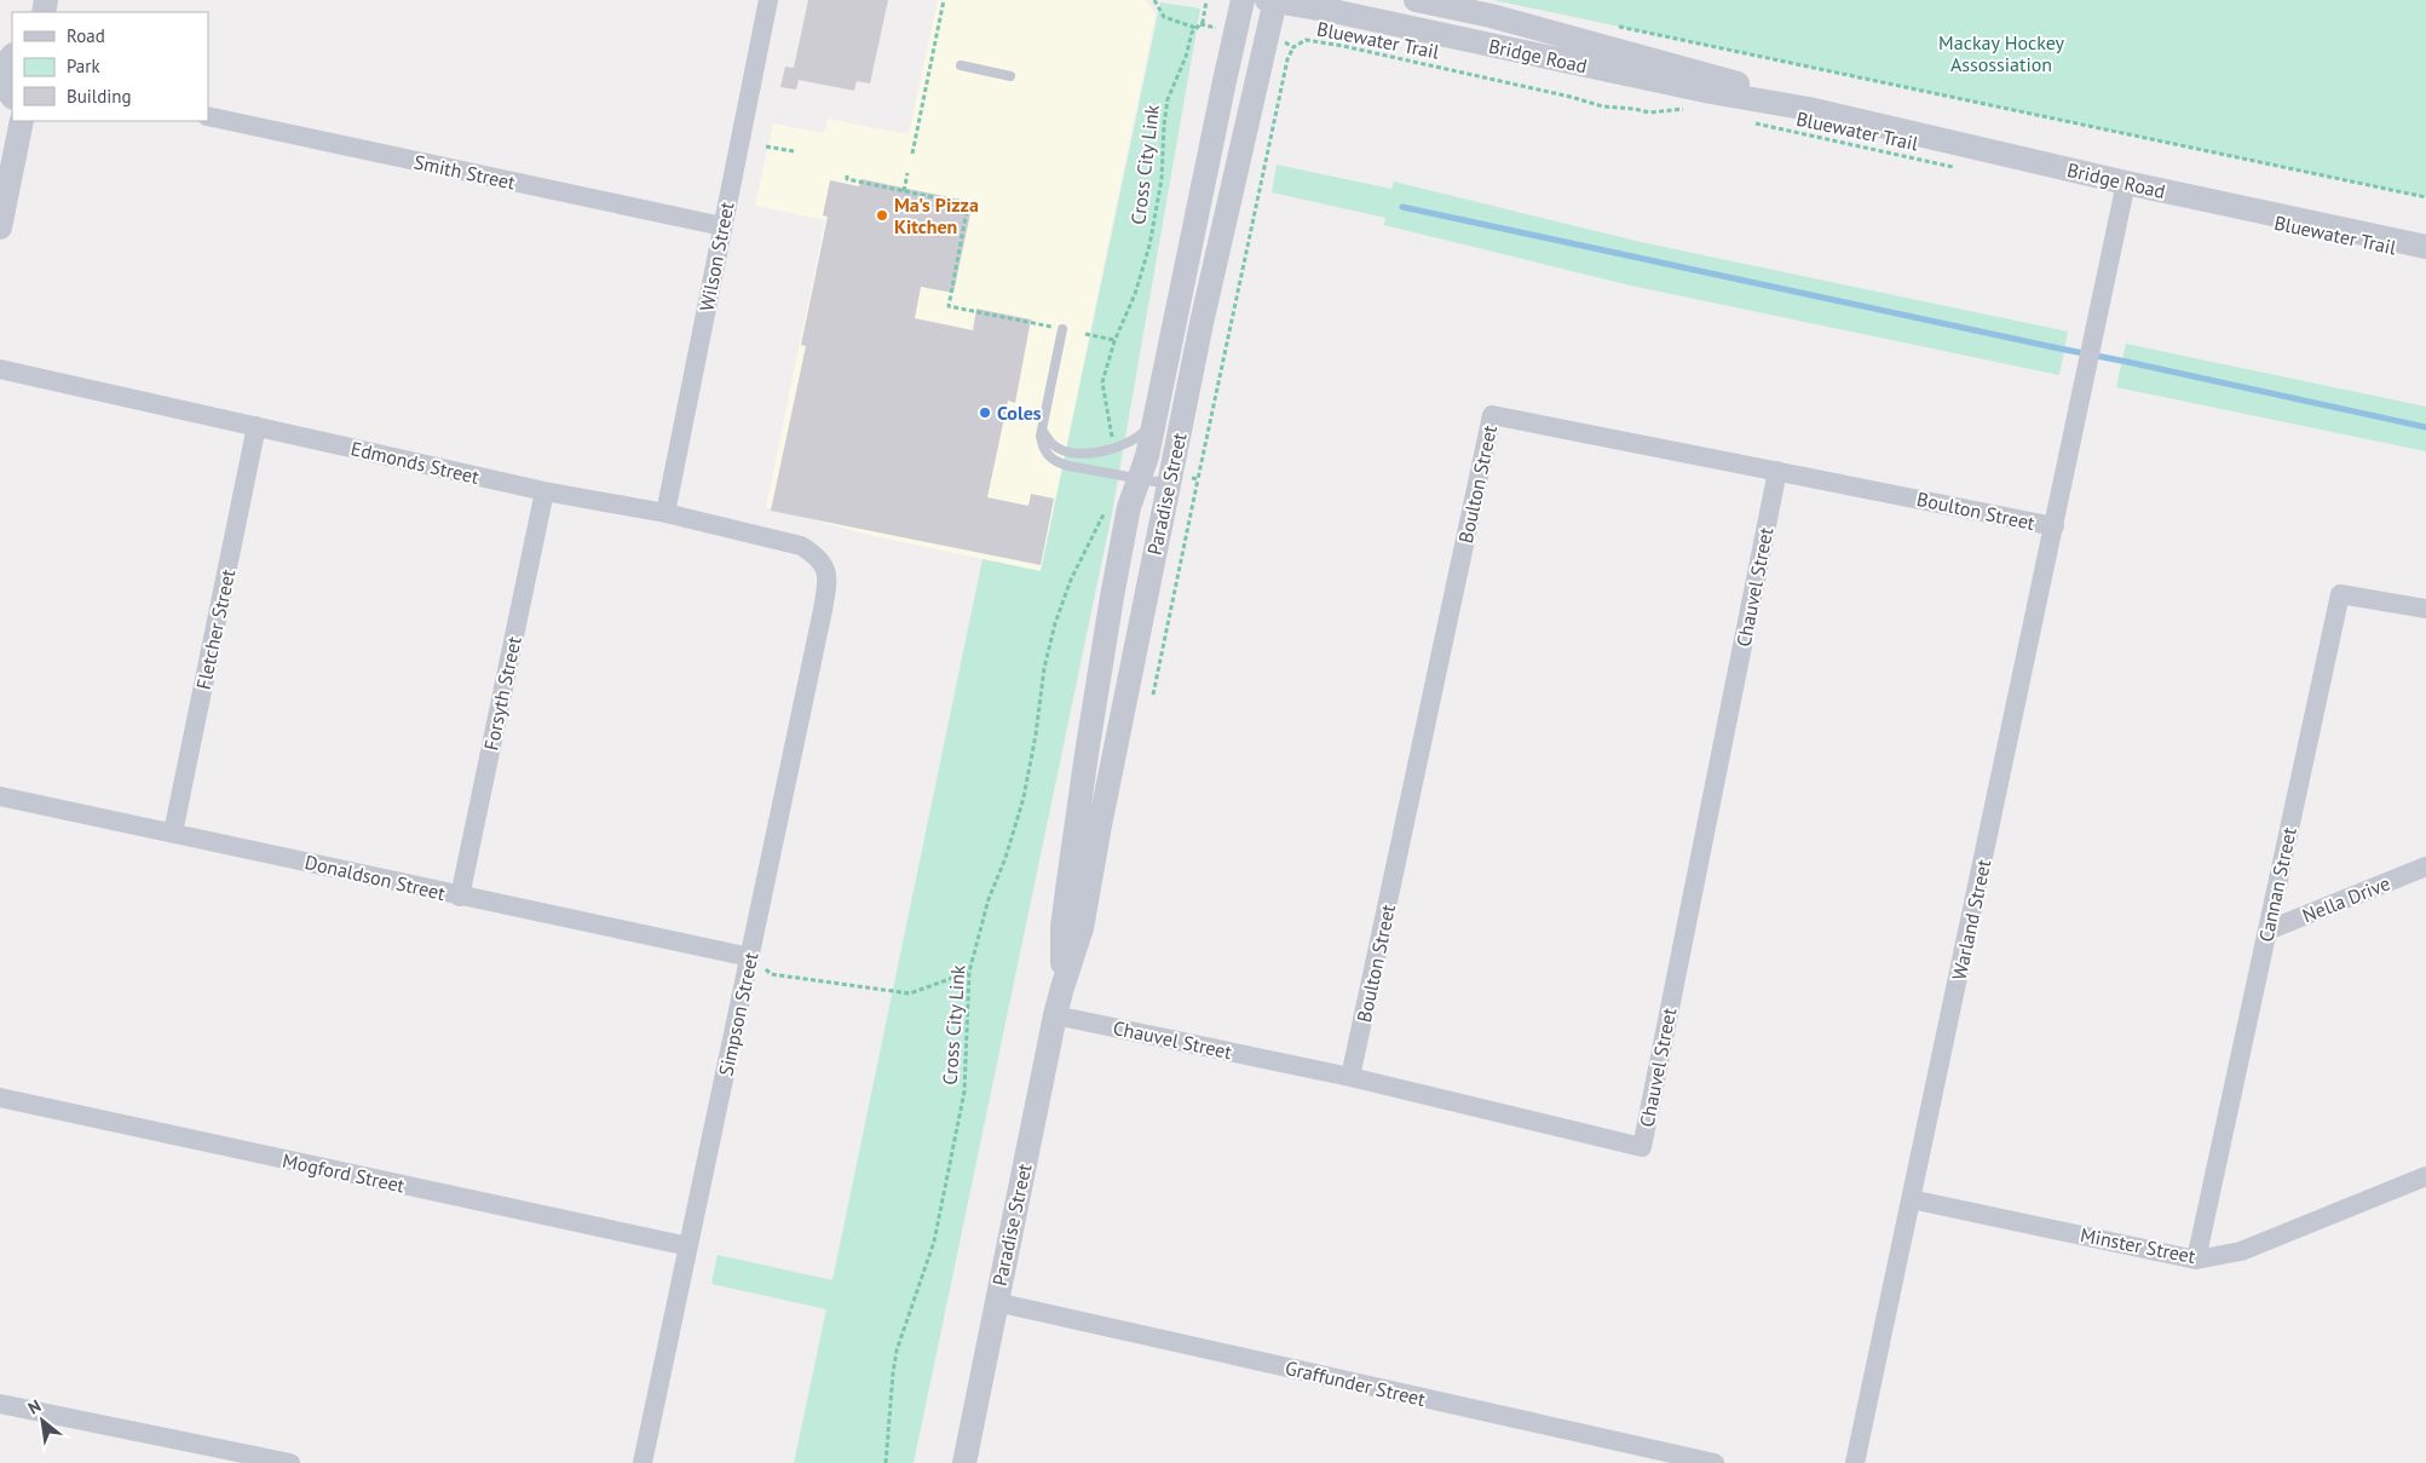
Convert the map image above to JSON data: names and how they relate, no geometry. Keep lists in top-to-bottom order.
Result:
{
  "streets": {
    "street": [
      "Bridge Road",
      "Smith Street",
      "Wilson Street",
      "Edmonds Street",
      "Boulton Street",
      "Paradise Street",
      "Chauvel Street",
      "Fletcher Street",
      "Forsyth Street",
      "Donaldson Street",
      "Cannan Street",
      "Nella Drive",
      "Warland Street",
      "Simpson Street",
      "Mogford Street",
      "Minster Street",
      "Graffunder Street"
    ],
    "path": ["Bluewater Trail", "Cross City Link"]
  },
  "crossings": [
    ["Bridge Road", "Paradise Street"],
    ["Bridge Road", "Warland Street"],
    ["Smith Street", "Wilson Street"],
    ["Wilson Street", "Edmonds Street"],
    ["Edmonds Street", "Fletcher Street"],
    ["Edmonds Street", "Forsyth Street"],
    ["Edmonds Street", "Simpson Street"],
    ["Boulton Street", "Chauvel Street"],
    ["Boulton Street", "Warland Street"],
    ["Paradise Street", "Chauvel Street"],
    ["Paradise Street", "Graffunder Street"],
    ["Fletcher Street", "Donaldson Street"],
    ["Forsyth Street", "Donaldson Street"],
    ["Donaldson Street", "Simpson Street"],
    ["Cannan Street", "Nella Drive"],
    ["Cannan Street", "Minster Street"],
    ["Warland Street", "Minster Street"],
    ["Simpson Street", "Mogford Street"]
  ],
  "parks": ["Mackay Hockey Assossiation"],
  "places": ["Ma's Pizza Kitchen", "Coles"],
  "legend": ["Road", "Park", "Building"],
  "north": "top left"
}
